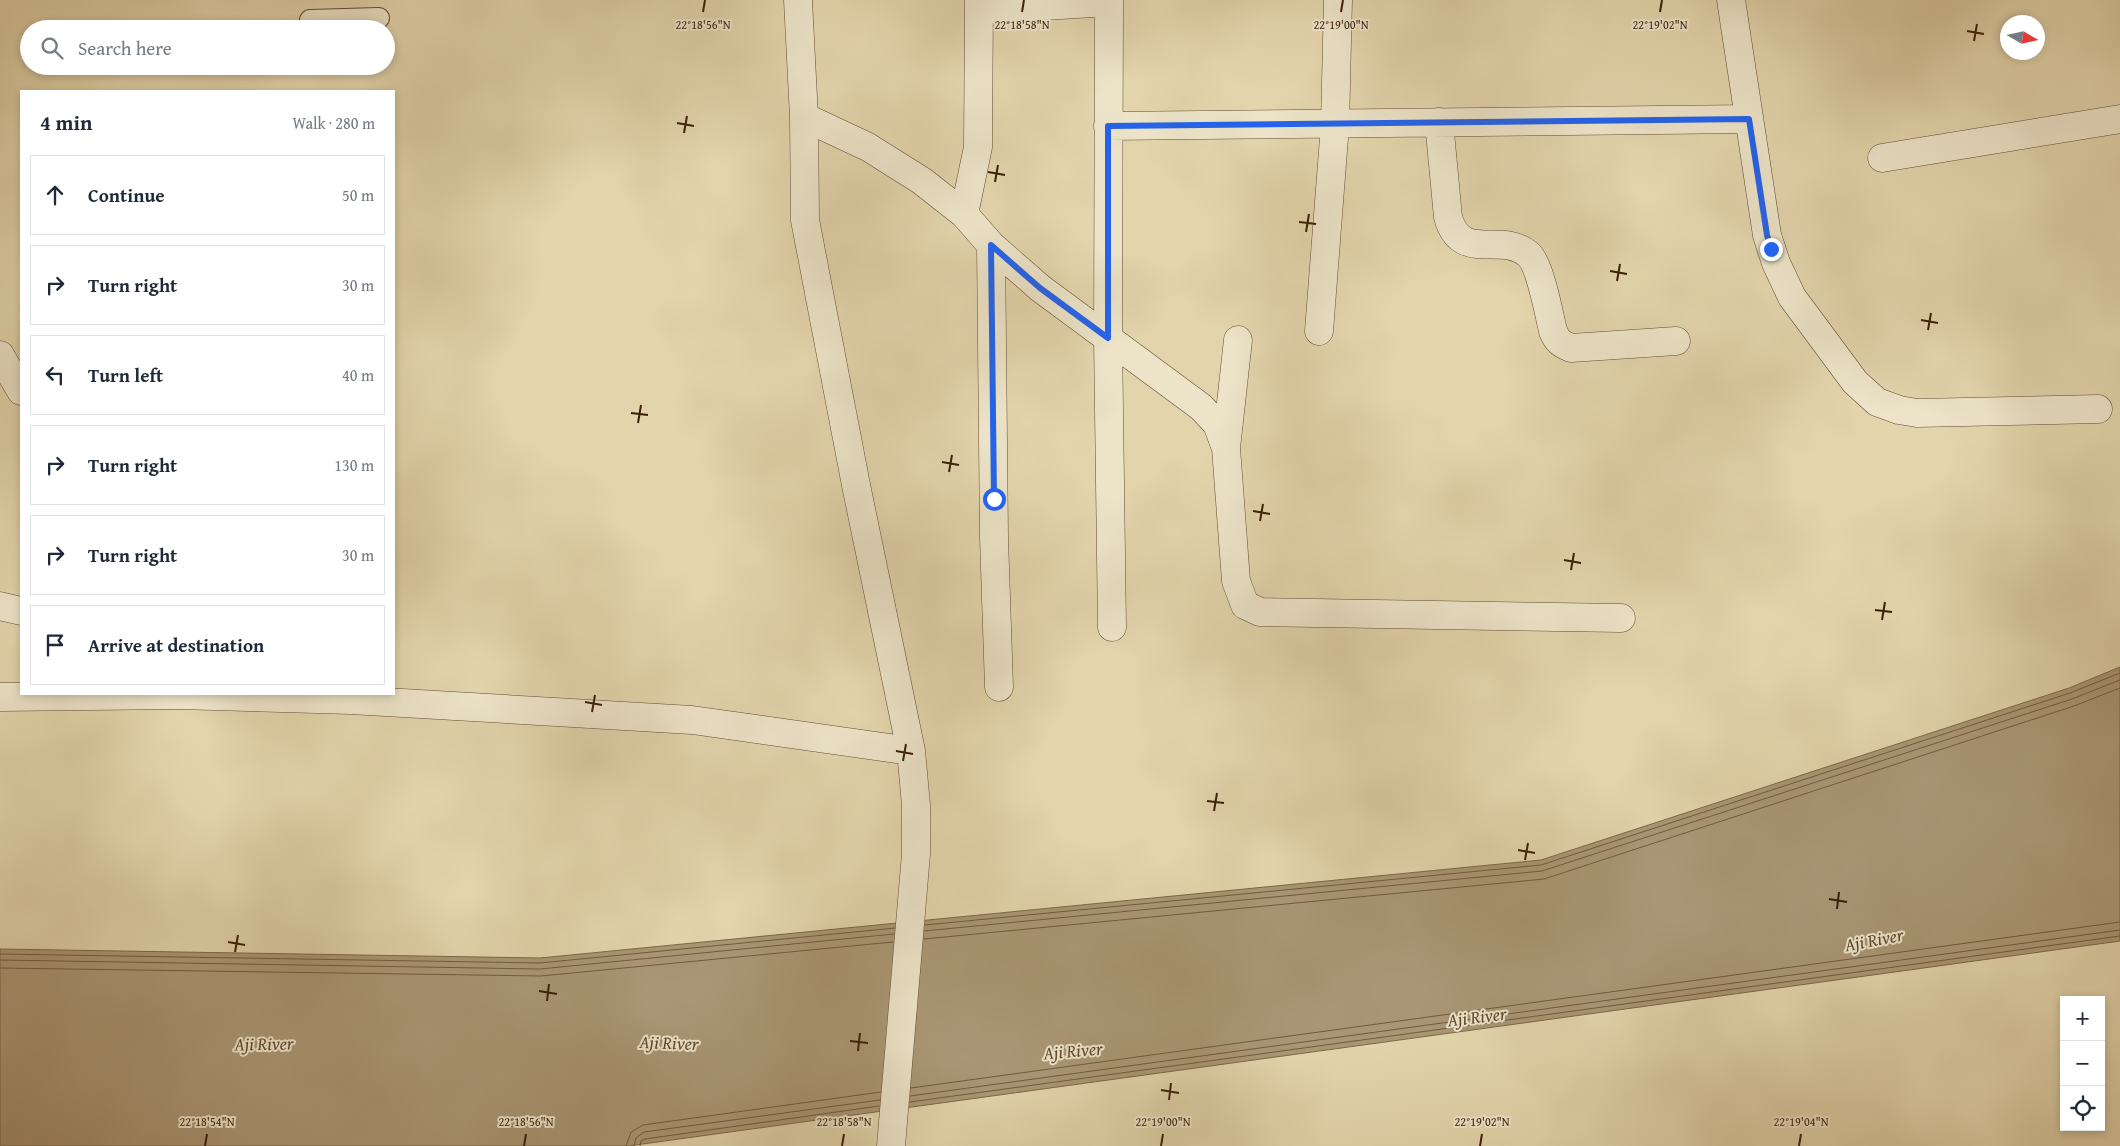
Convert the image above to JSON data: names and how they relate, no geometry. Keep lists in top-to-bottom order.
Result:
{
  "water": ["Aji River"],
  "north": "right",
  "page": {
    "search": "Search here",
    "heading": ["4 min", "Walk · 280 m"],
    "list": [
      ["Continue", "50 m"],
      ["Turn right", "30 m"],
      ["Turn left", "40 m"],
      ["Turn right", "130 m"],
      ["Turn right", "30 m"],
      "Arrive at destination"
    ],
    "map_buttons": ["+", "−"]
  },
  "coordinates": [
    "22°18'56\"N",
    "22°18'58\"N",
    "22°19'00\"N",
    "22°19'02\"N",
    "22°18'54\"N",
    "22°19'04\"N"
  ]
}
